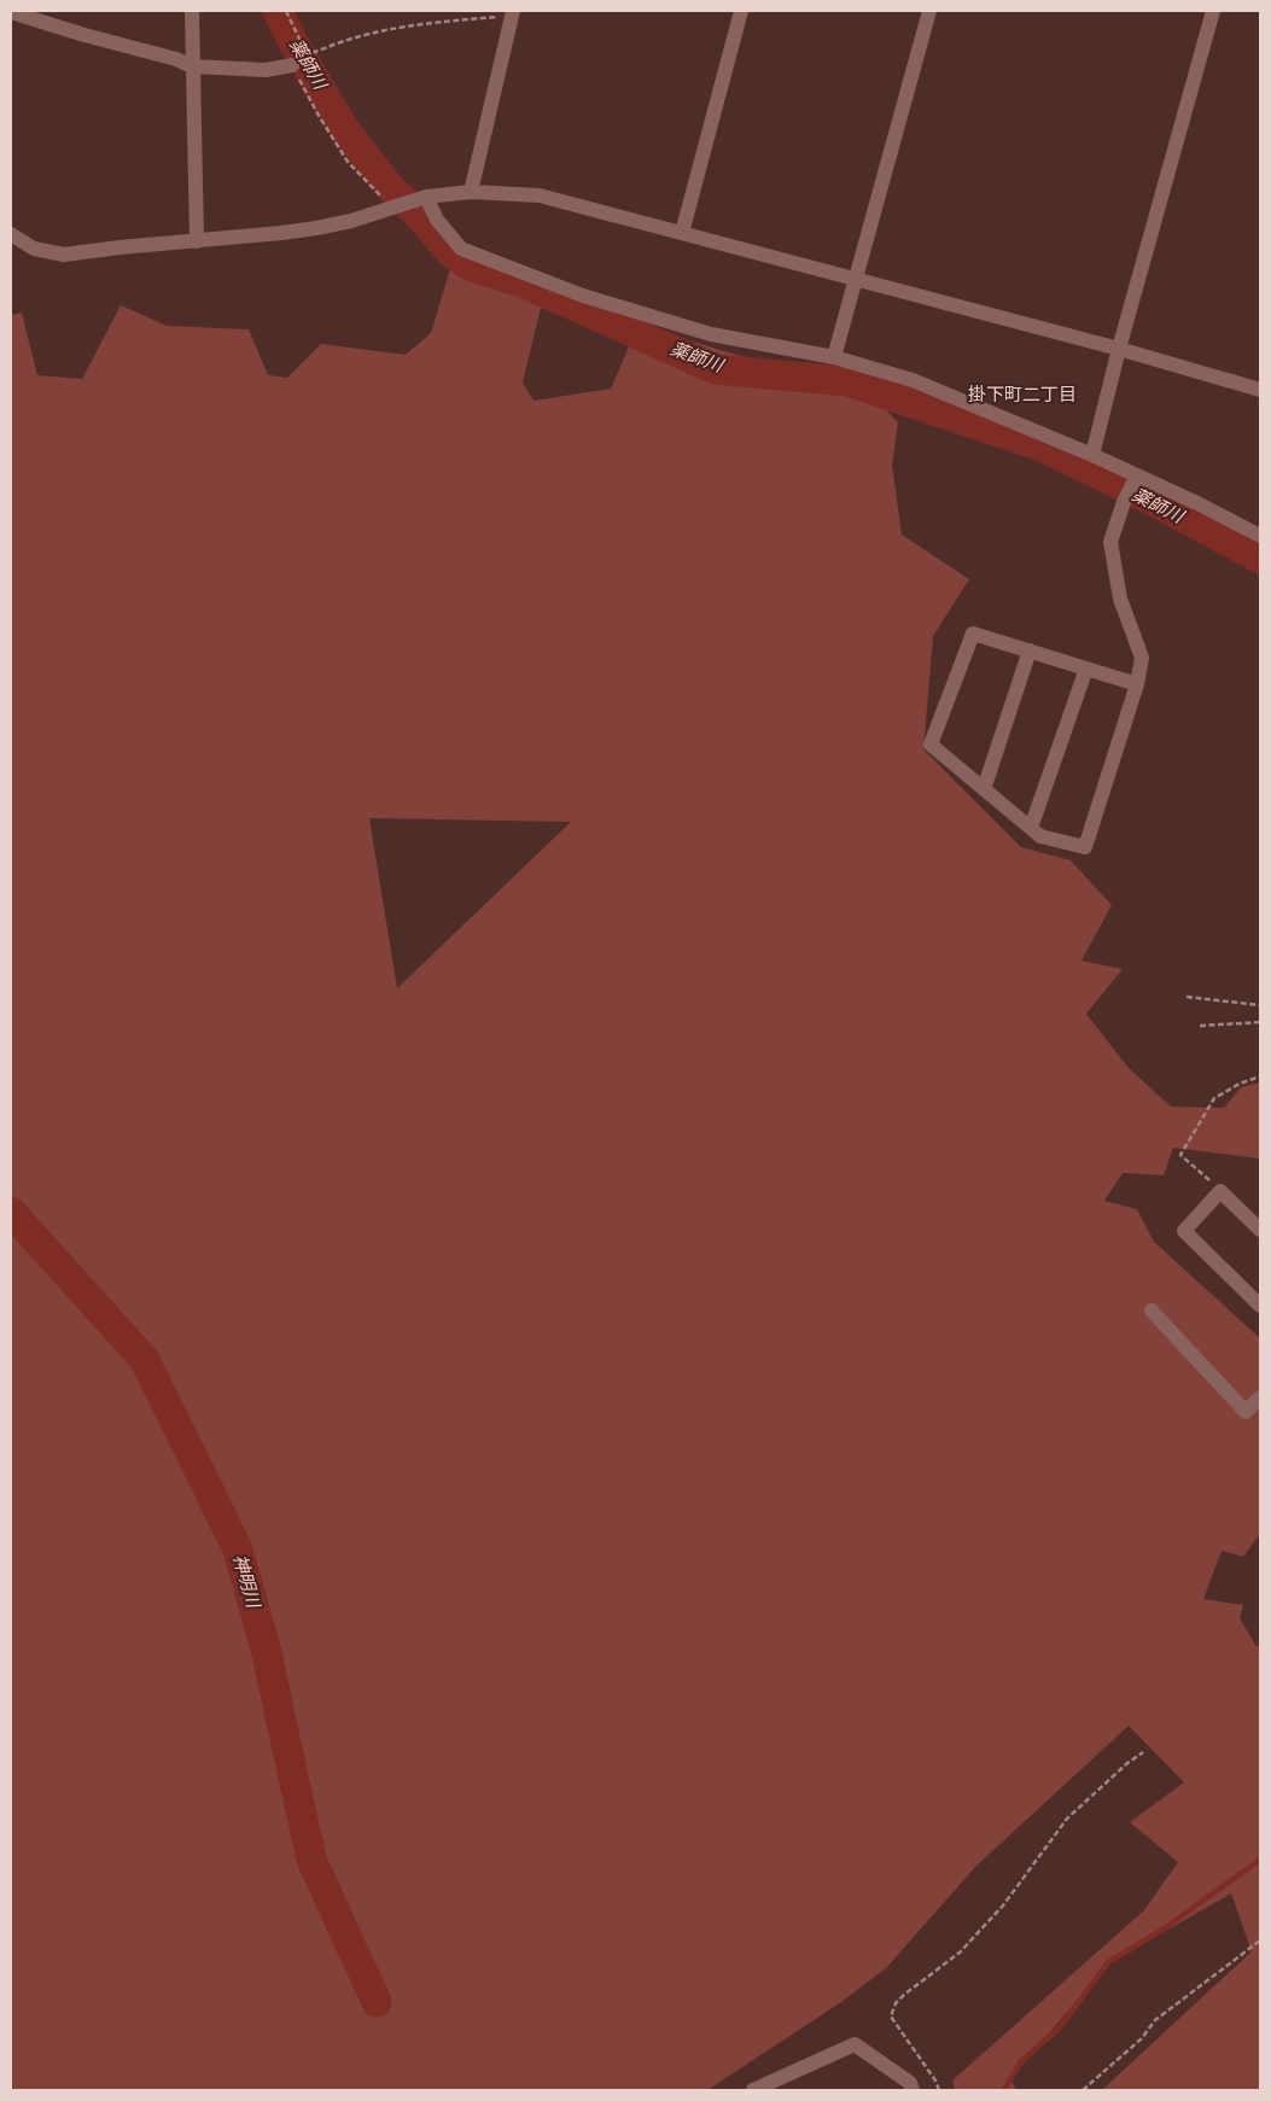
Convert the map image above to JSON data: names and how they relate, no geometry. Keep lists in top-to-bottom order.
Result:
{
  "districts": ["掛下町二丁目"],
  "water": ["薬師川", "神明川"]
}
